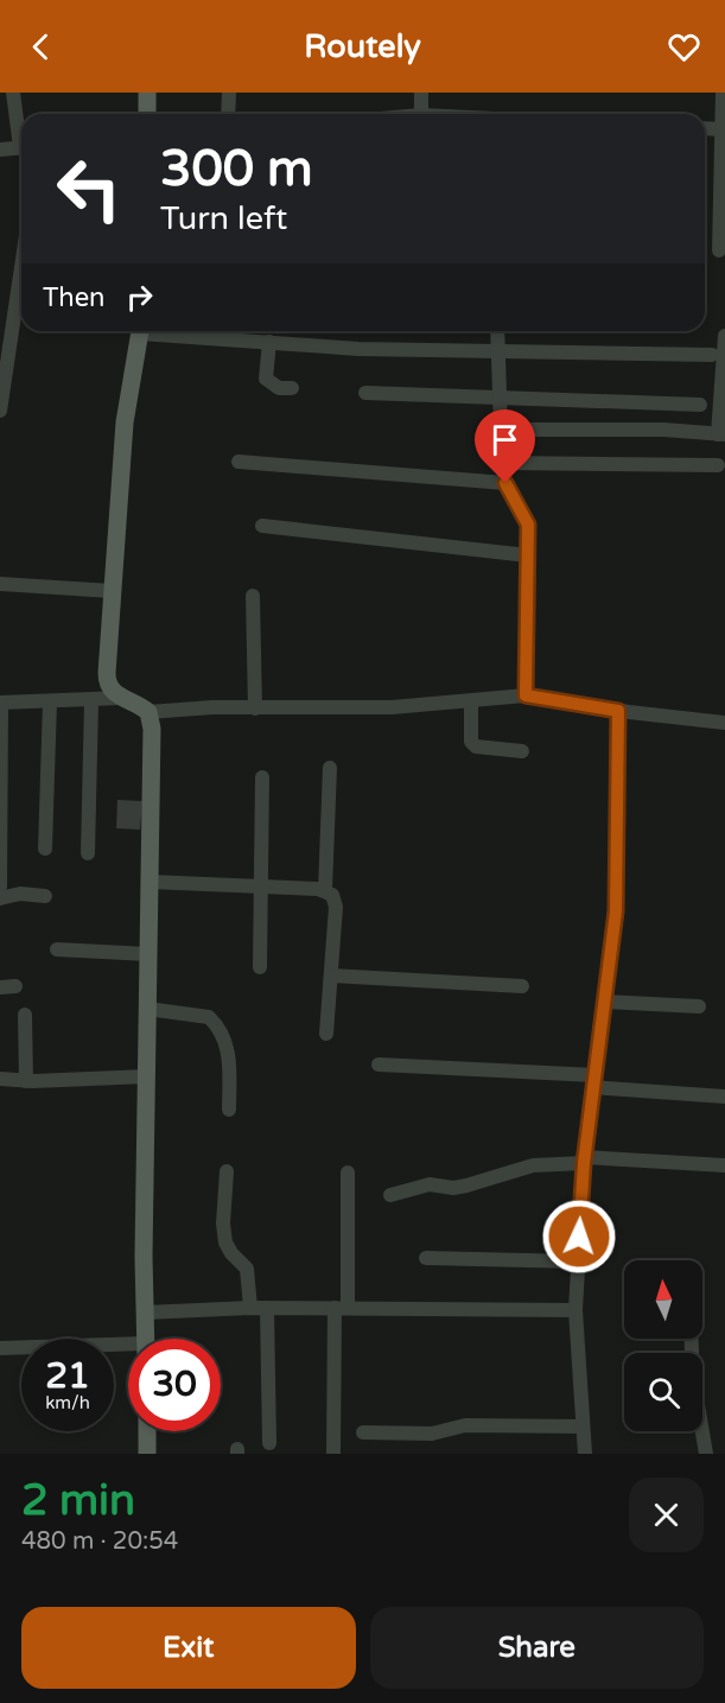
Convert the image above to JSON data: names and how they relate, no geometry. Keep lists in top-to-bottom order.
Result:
{
  "north": "top",
  "page": {
    "header": "Routely",
    "turn": ["300 m", "Turn left"],
    "then": "Then",
    "speed": "21 km/h",
    "limit": "30",
    "heading": ["2 min", "480 m · 20:54"],
    "buttons": ["Exit", "Share"]
  }
}
